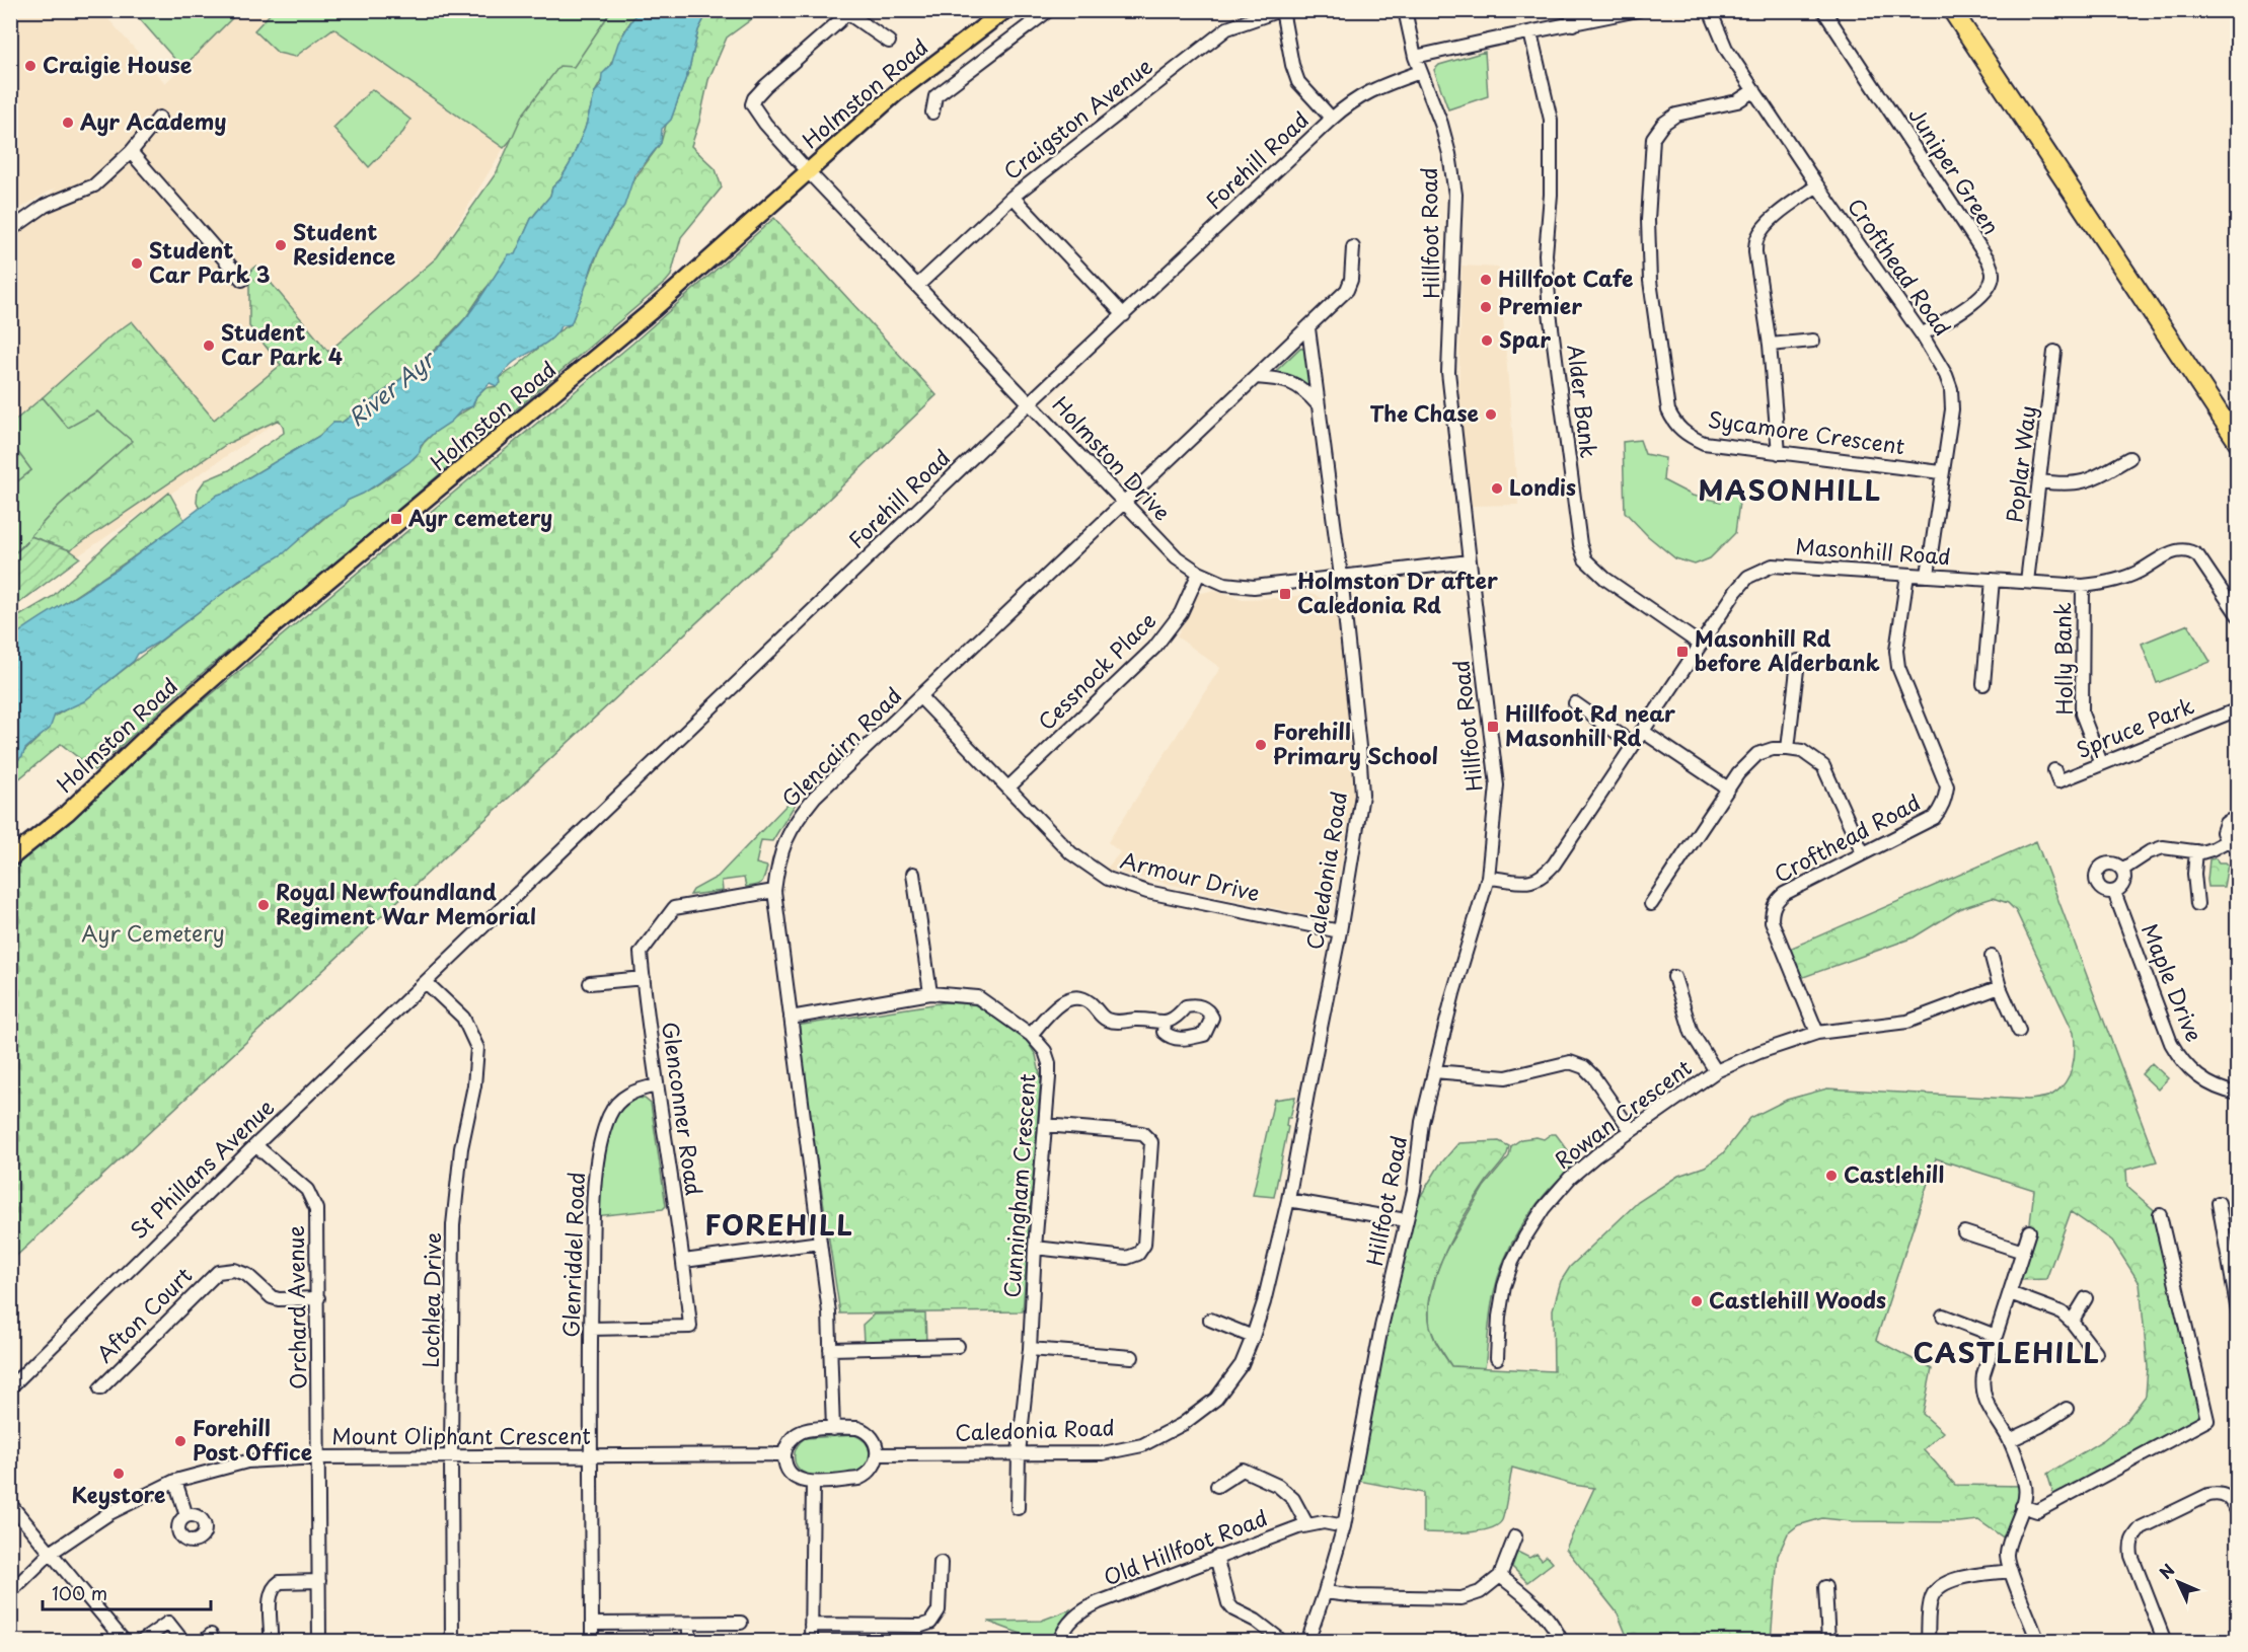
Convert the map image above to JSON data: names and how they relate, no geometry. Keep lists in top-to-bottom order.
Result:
{
  "streets": {
    "main road": ["Holmston Road"],
    "street": [
      "Craigston Avenue",
      "Forehill Road",
      "Juniper Green",
      "Hillfoot Road",
      "Crofthead Road",
      "Alder Bank",
      "Sycamore Crescent",
      "Holmston Drive",
      "Poplar Way",
      "Masonhill Road",
      "Holly Bank",
      "Cessnock Place",
      "Spruce Park",
      "Glencairn Road",
      "Caledonia Road",
      "Armour Drive",
      "Maple Drive",
      "Glenconner Road",
      "Rowan Crescent",
      "St Phillans Avenue",
      "Cunningham Crescent",
      "Glenriddel Road",
      "Lochlea Drive",
      "Orchard Avenue",
      "Afton Court",
      "Mount Oliphant Crescent",
      "Old Hillfoot Road"
    ]
  },
  "crossings": [
    ["Holmston Road", "Holmston Drive"],
    ["Craigston Avenue", "Holmston Drive"],
    ["Forehill Road", "Hillfoot Road"],
    ["Forehill Road", "Holmston Drive"],
    ["Forehill Road", "St Phillans Avenue"],
    ["Forehill Road", "Lochlea Drive"],
    ["Juniper Green", "Crofthead Road"],
    ["Hillfoot Road", "Holmston Drive"],
    ["Hillfoot Road", "Masonhill Road"],
    ["Hillfoot Road", "Old Hillfoot Road"],
    ["Crofthead Road", "Sycamore Crescent"],
    ["Crofthead Road", "Masonhill Road"],
    ["Crofthead Road", "Rowan Crescent"],
    ["Alder Bank", "Masonhill Road"],
    ["Holmston Drive", "Cessnock Place"],
    ["Holmston Drive", "Glencairn Road"],
    ["Holmston Drive", "Caledonia Road"],
    ["Poplar Way", "Masonhill Road"],
    ["Masonhill Road", "Holly Bank"],
    ["Holly Bank", "Spruce Park"],
    ["Cessnock Place", "Armour Drive"],
    ["Glencairn Road", "Caledonia Road"],
    ["Glencairn Road", "Armour Drive"],
    ["Glencairn Road", "Glenconner Road"],
    ["Glencairn Road", "Cunningham Crescent"],
    ["Glencairn Road", "Mount Oliphant Crescent"],
    ["Caledonia Road", "Armour Drive"],
    ["Caledonia Road", "Cunningham Crescent"],
    ["Caledonia Road", "Mount Oliphant Crescent"],
    ["Glenconner Road", "Glenriddel Road"],
    ["St Phillans Avenue", "Lochlea Drive"],
    ["St Phillans Avenue", "Orchard Avenue"],
    ["Glenriddel Road", "Mount Oliphant Crescent"],
    ["Lochlea Drive", "Mount Oliphant Crescent"],
    ["Orchard Avenue", "Afton Court"],
    ["Orchard Avenue", "Mount Oliphant Crescent"]
  ],
  "districts": ["MASONHILL", "FOREHILL", "CASTLEHILL"],
  "water": ["River Ayr"],
  "parks": ["Ayr Cemetery"],
  "places": {
    "other": [
      "Craigie House",
      "Ayr Academy",
      "Student Residence",
      "Student Car Park 3",
      "Hillfoot Cafe",
      "Premier",
      "Spar",
      "Student Car Park 4",
      "The Chase",
      "Londis",
      "Forehill Primary School",
      "Royal Newfoundland Regiment War Memorial",
      "Castlehill",
      "Castlehill Woods",
      "Forehill Post Office",
      "Keystore"
    ],
    "transit": [
      "Ayr cemetery",
      "Holmston Dr after Caledonia Rd",
      "Masonhill Rd before Alderbank",
      "Hillfoot Rd near Masonhill Rd"
    ]
  },
  "scale_bar": "100 m",
  "north": "top left"
}
